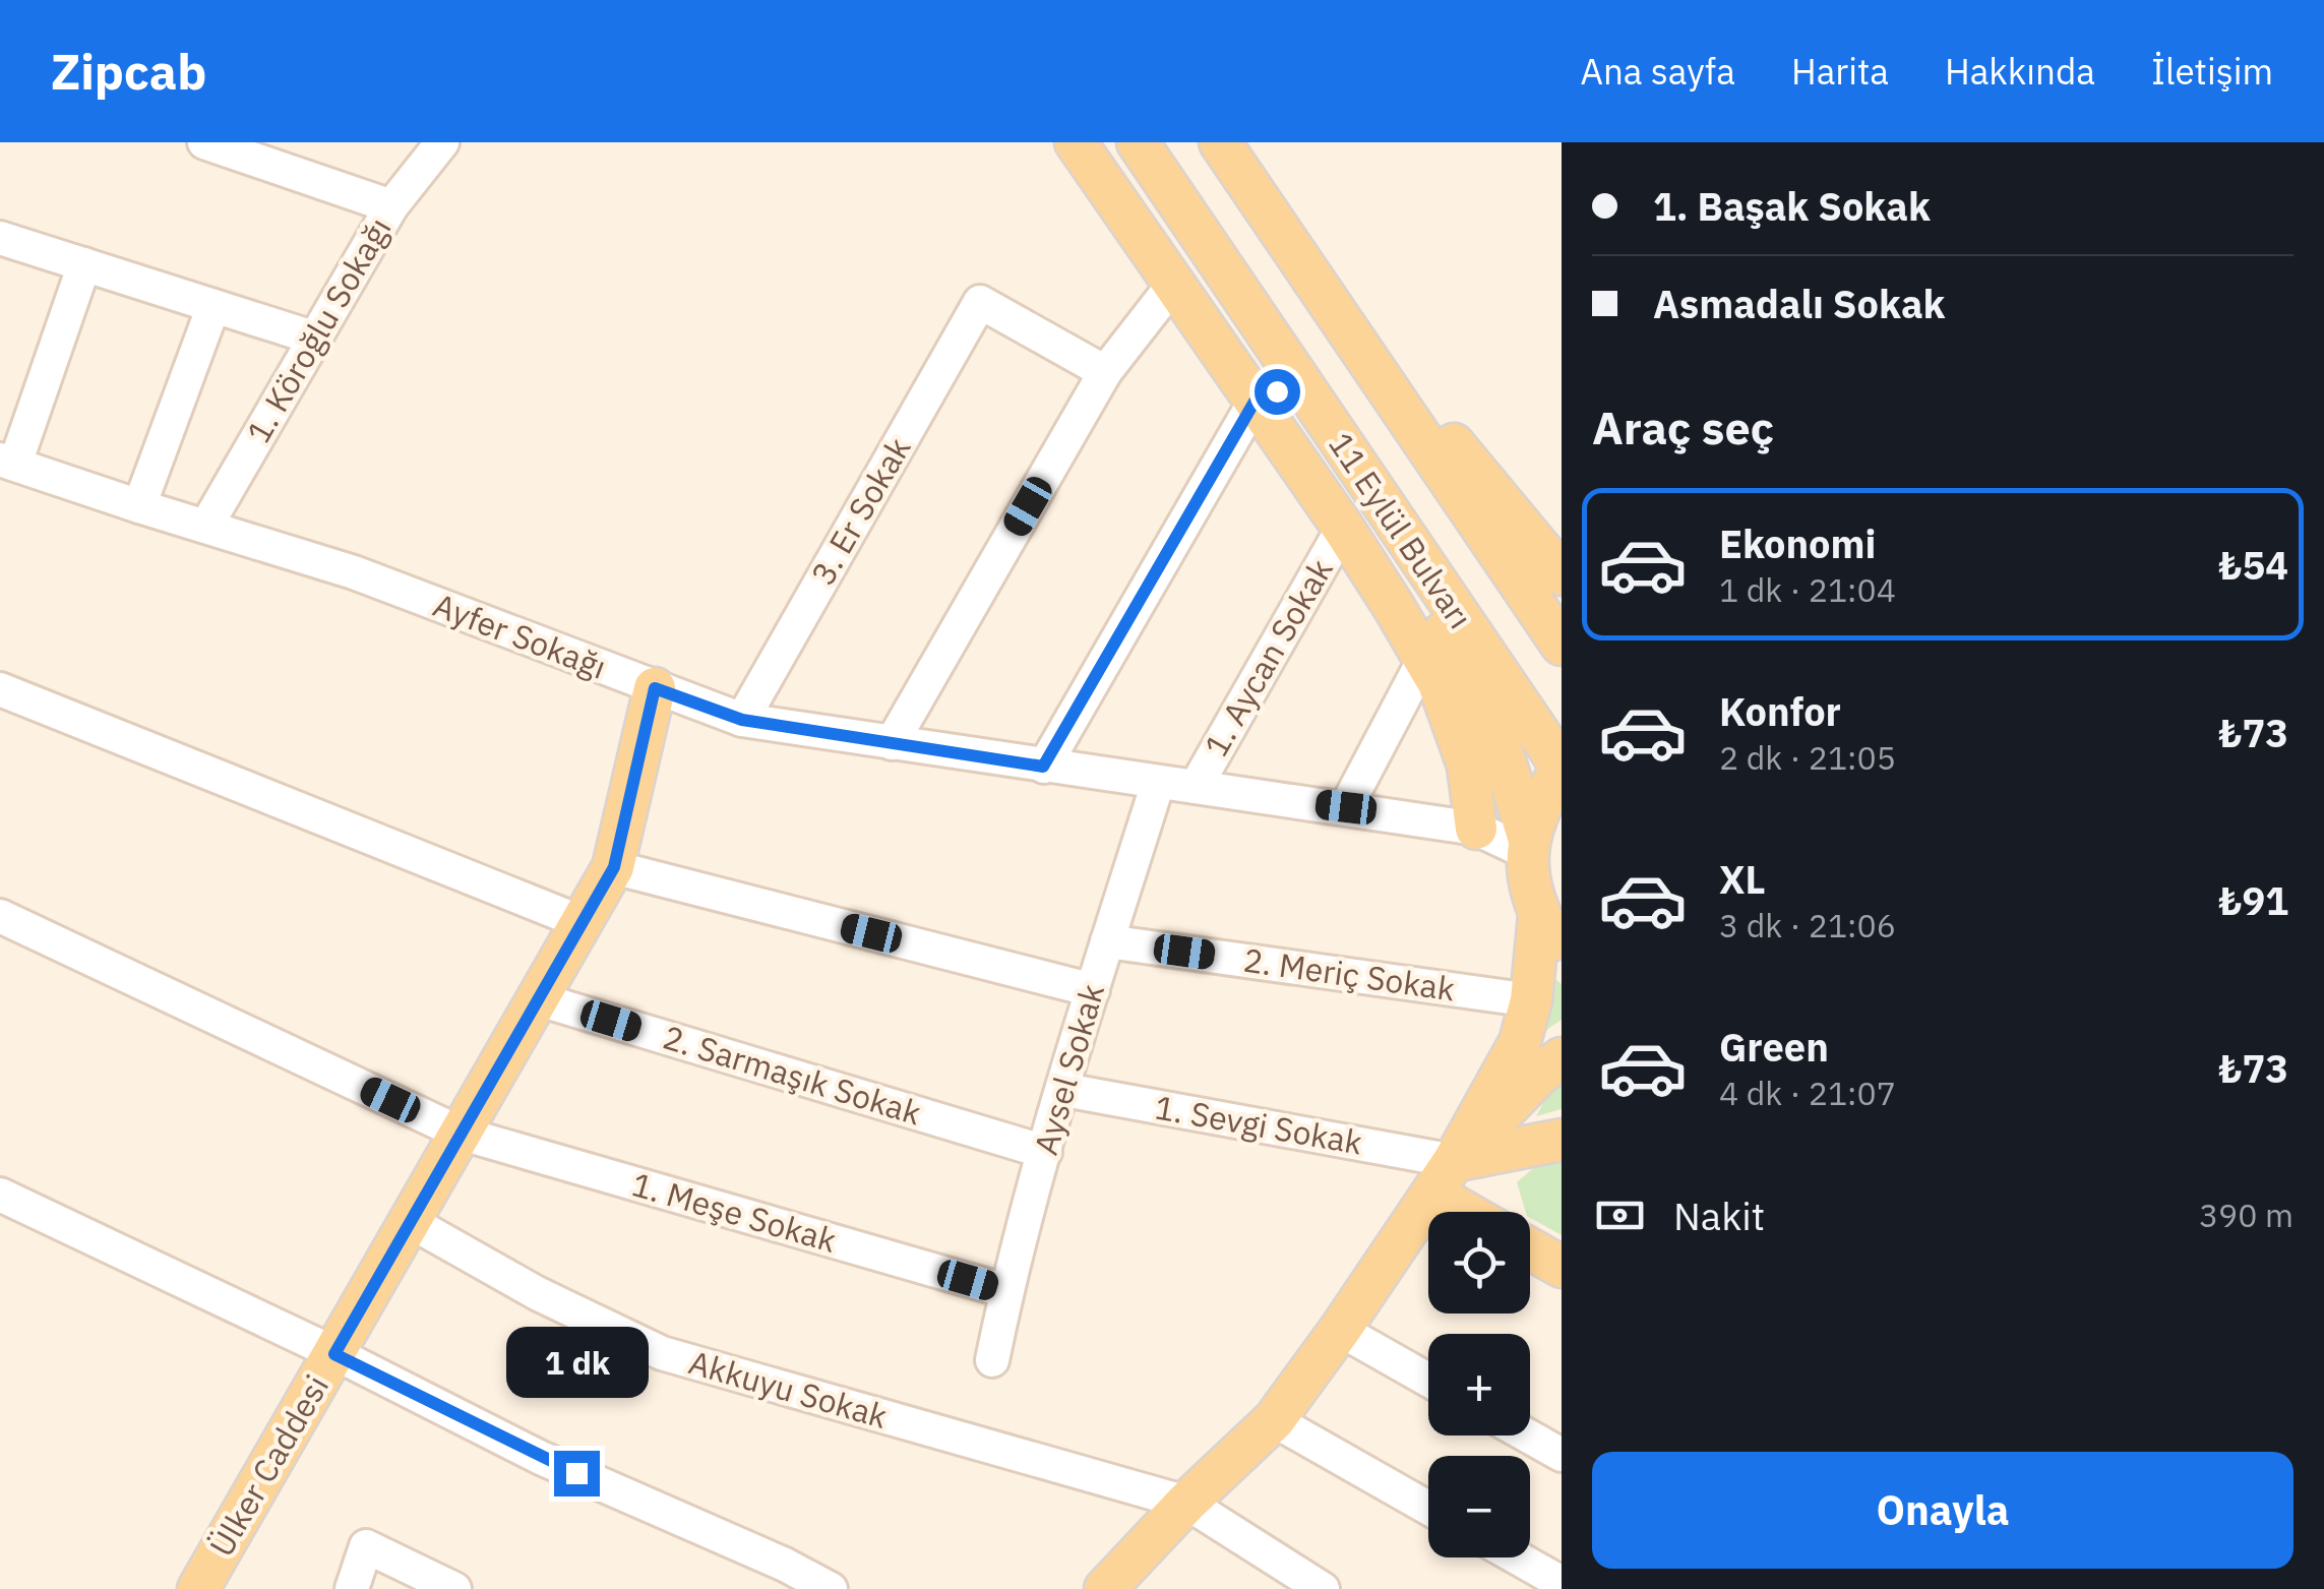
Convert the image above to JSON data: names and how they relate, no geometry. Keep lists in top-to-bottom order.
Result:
{
  "streets": {
    "main road": ["11 Eylül Bulvarı", "Ülker Caddesi"],
    "street": [
      "1. Köroğlu Sokağı",
      "3. Er Sokak",
      "Ayfer Sokağı",
      "1. Aycan Sokak",
      "2. Meriç Sokak",
      "Aysel Sokak",
      "2. Sarmaşık Sokak",
      "1. Sevgi Sokak",
      "1. Meşe Sokak",
      "Akkuyu Sokak"
    ]
  },
  "crossings": [
    ["1. Köroğlu Sokağı", "Ayfer Sokağı"],
    ["3. Er Sokak", "Ayfer Sokağı"],
    ["Ayfer Sokağı", "1. Aycan Sokak"],
    ["Ayfer Sokağı", "Aysel Sokak"],
    ["Ayfer Sokağı", "Ülker Caddesi"],
    ["2. Meriç Sokak", "Aysel Sokak"],
    ["Aysel Sokak", "2. Sarmaşık Sokak"],
    ["Aysel Sokak", "1. Sevgi Sokak"],
    ["Aysel Sokak", "1. Meşe Sokak"],
    ["2. Sarmaşık Sokak", "Ülker Caddesi"],
    ["1. Meşe Sokak", "Ülker Caddesi"],
    ["Akkuyu Sokak", "Ülker Caddesi"]
  ],
  "page": {
    "header": "Zipcab",
    "nav": [
      "Ana sayfa",
      "Harita",
      "Hakkında",
      "İletişim"
    ],
    "banner": ["1. Başak Sokak", "Asmadalı Sokak"],
    "heading": "Araç seç",
    "list": [
      {
        "name": "Ekonomi",
        "note": "1 dk · 21:04",
        "value": "₺54"
      },
      {
        "name": "Konfor",
        "note": "2 dk · 21:05",
        "value": "₺73"
      },
      {
        "name": "XL",
        "note": "3 dk · 21:06",
        "value": "₺91"
      },
      {
        "name": "Green",
        "note": "4 dk · 21:07",
        "value": "₺73"
      }
    ],
    "pay": ["Nakit", "390 m"],
    "map_buttons": ["+", "−"],
    "bubble": "1 dk",
    "buttons": "Onayla"
  }
}
